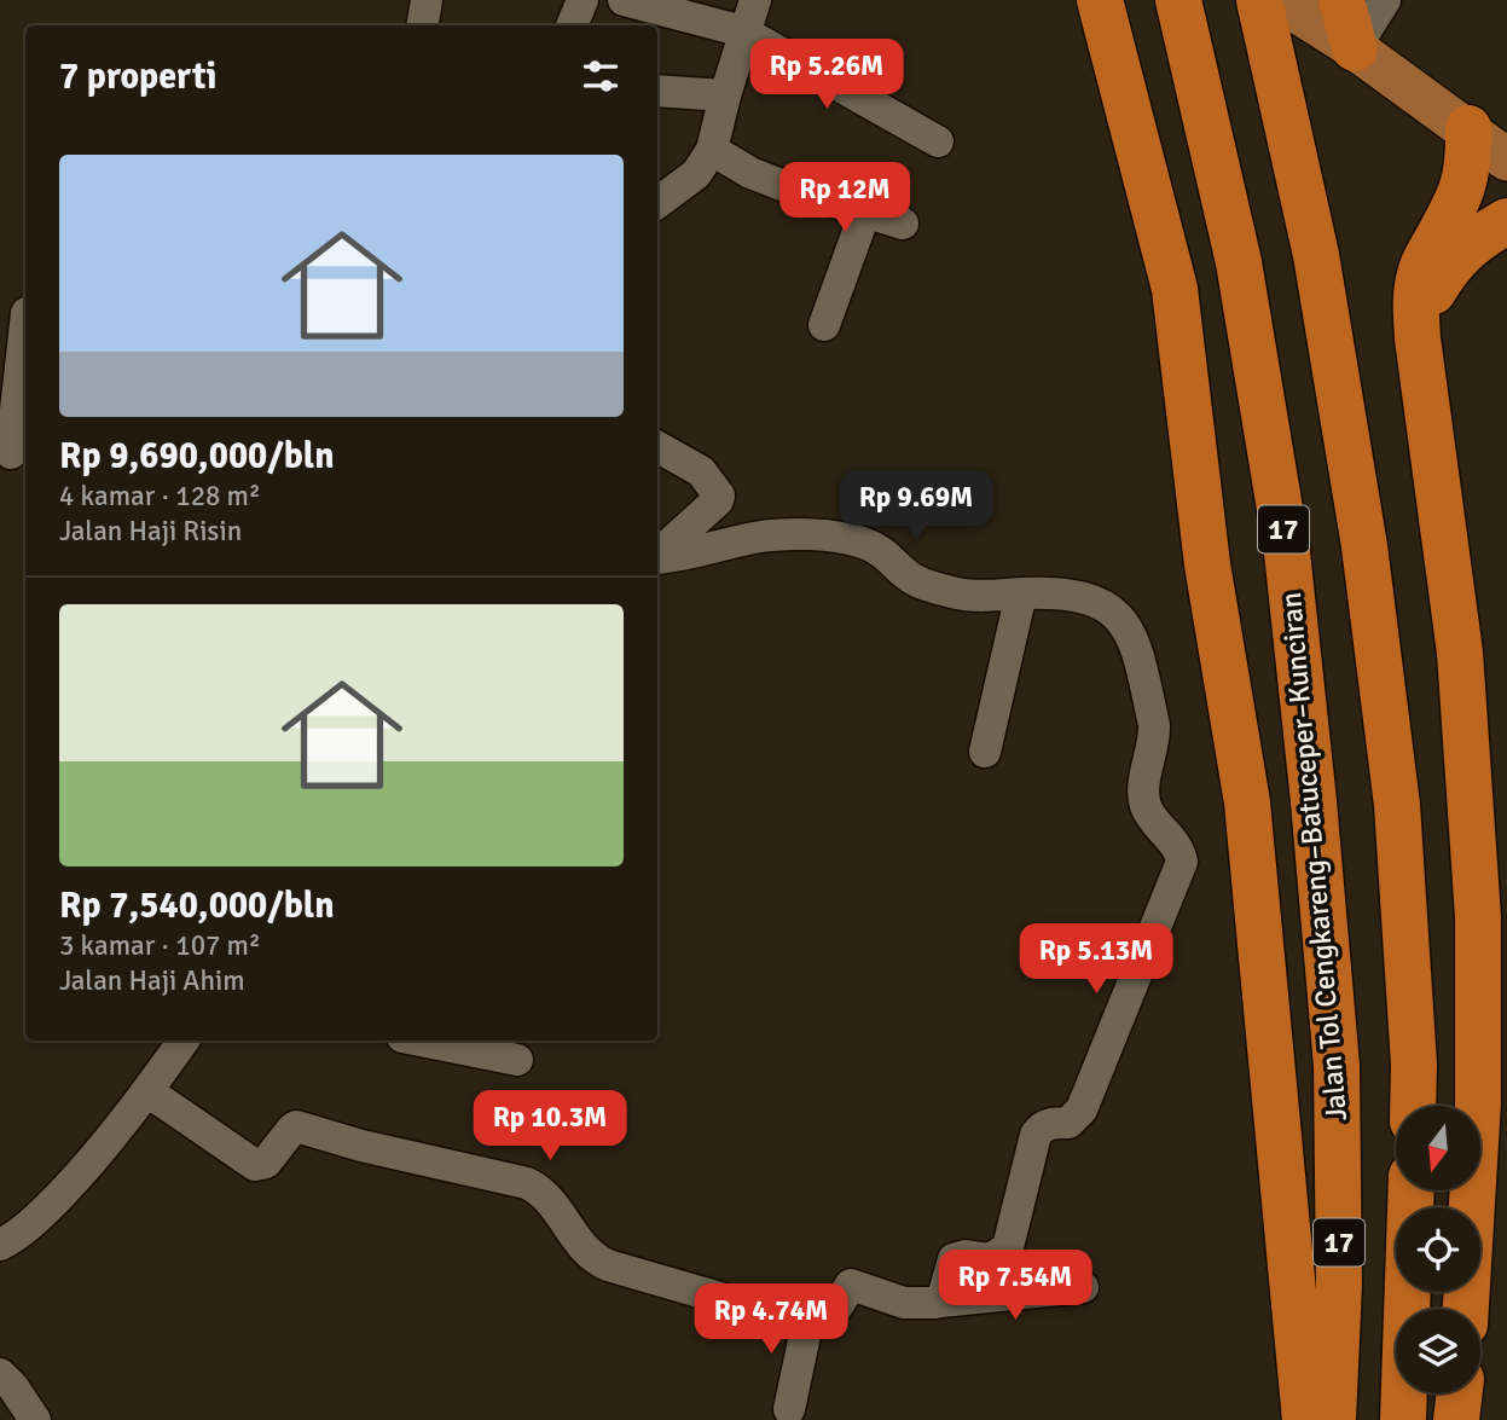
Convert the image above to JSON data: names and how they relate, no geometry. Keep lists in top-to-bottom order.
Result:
{
  "streets": {
    "highway": ["17", "Jalan Tol Cengkareng–Batuceper–Kunciran"]
  },
  "north": "bottom",
  "page": {
    "heading": "7 properti",
    "price": [
      "Rp 5.26M",
      "Rp 12M",
      "Rp 9.69M",
      "Rp 5.13M",
      "Rp 10.3M",
      "Rp 7.54M",
      "Rp 4.74M"
    ],
    "list": [
      {
        "name": "Rp 9,690,000/bln",
        "note": "4 kamar · 128 m² · Jalan Haji Risin"
      },
      {
        "name": "Rp 7,540,000/bln",
        "note": "3 kamar · 107 m² · Jalan Haji Ahim"
      }
    ]
  }
}
